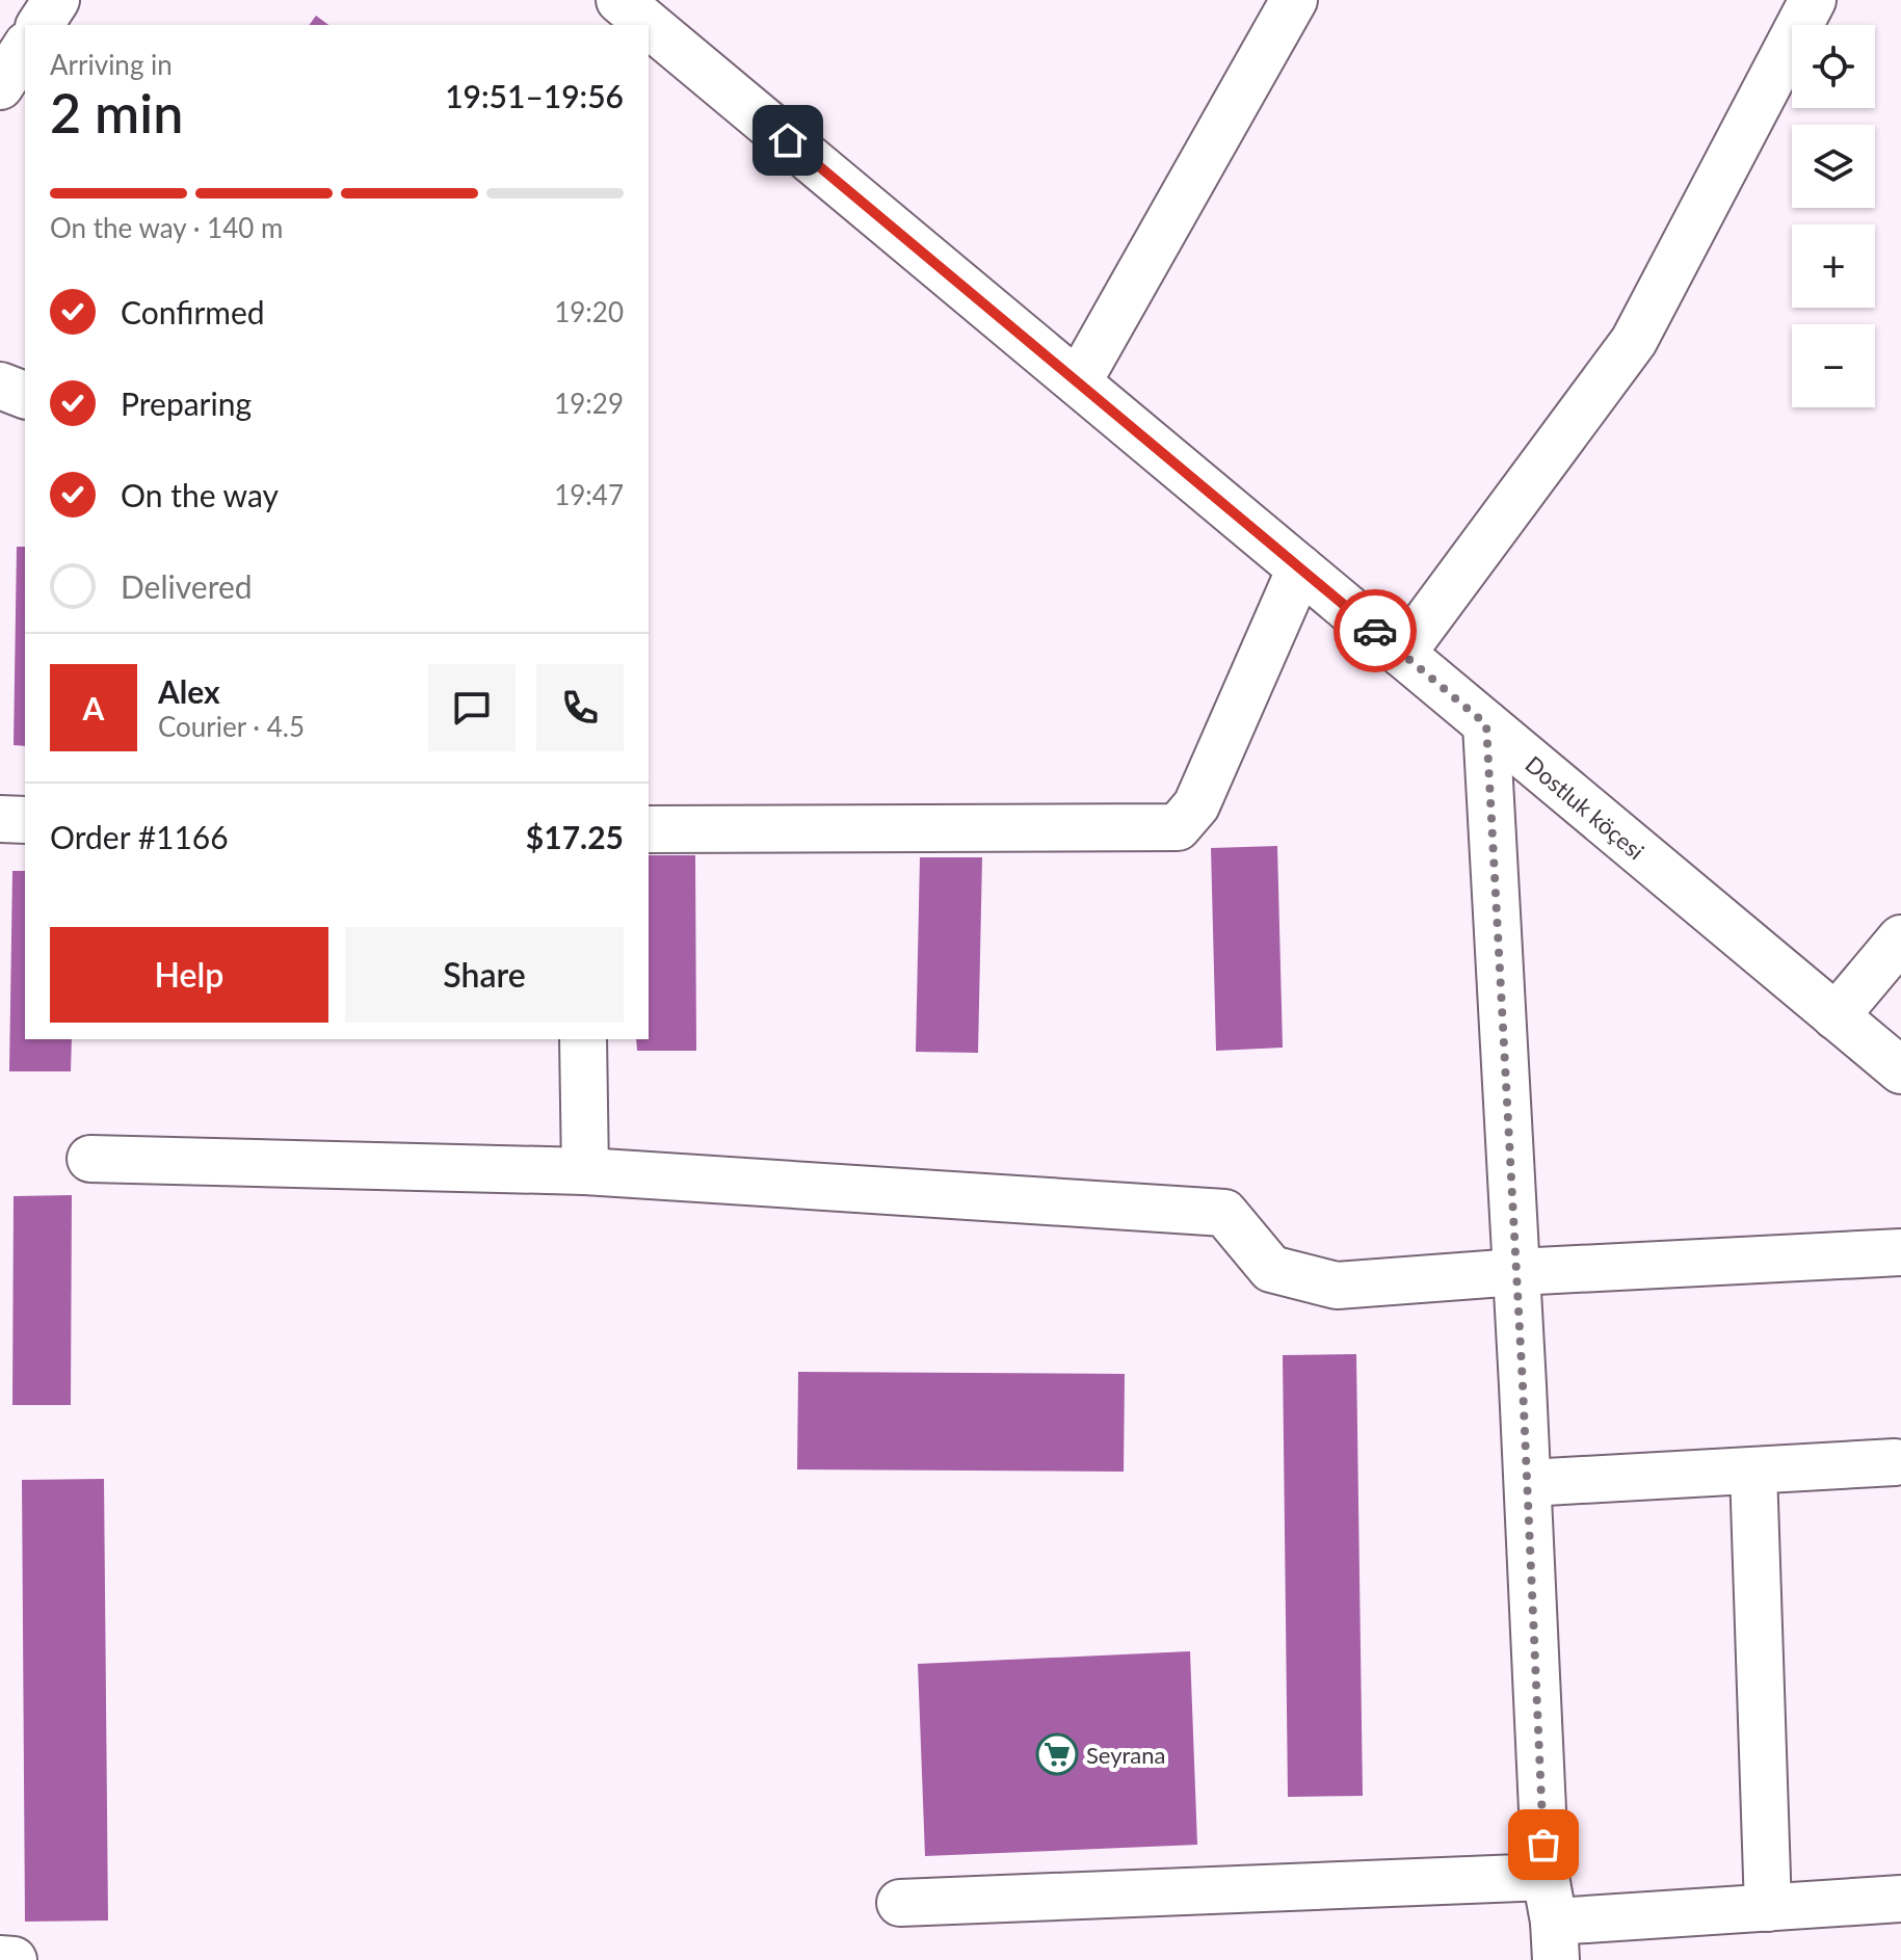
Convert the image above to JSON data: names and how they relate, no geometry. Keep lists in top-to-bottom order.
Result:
{
  "streets": {
    "street": ["Dostluk köçesi"]
  },
  "places": {
    "supermarket": ["Seyrana"]
  },
  "page": {
    "map_buttons": ["+", "−"],
    "heading": ["2 min", "Arriving in", "19:51–19:56"],
    "panel": [
      "Alex",
      "Courier · 4.5",
      "Order #1166",
      "$17.25"
    ],
    "bar": "On the way · 140 m",
    "list": [
      ["Confirmed", "19:20"],
      ["Preparing", "19:29"],
      ["On the way", "19:47"],
      "Delivered"
    ],
    "round": "A",
    "buttons": ["Help", "Share"]
  }
}
